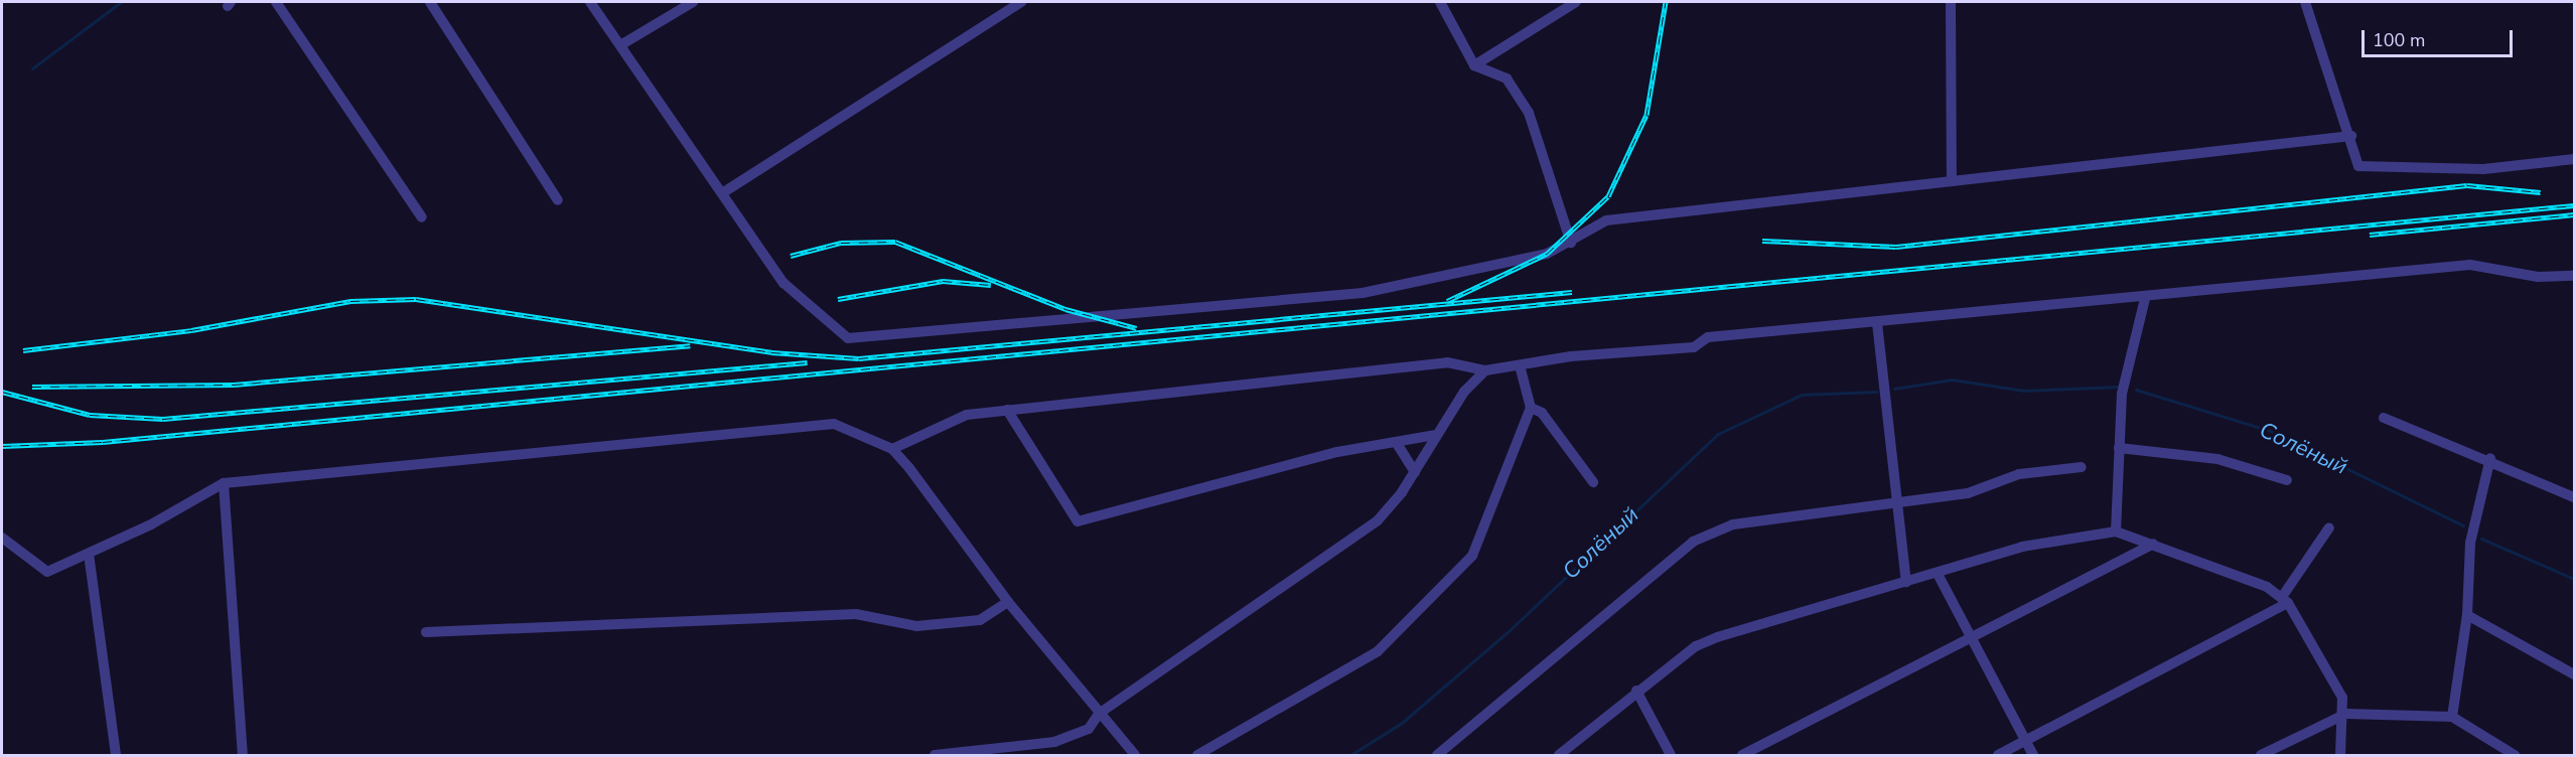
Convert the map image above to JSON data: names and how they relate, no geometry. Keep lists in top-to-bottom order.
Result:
{
  "water": ["Солёный"],
  "scale_bar": "100 m"
}
